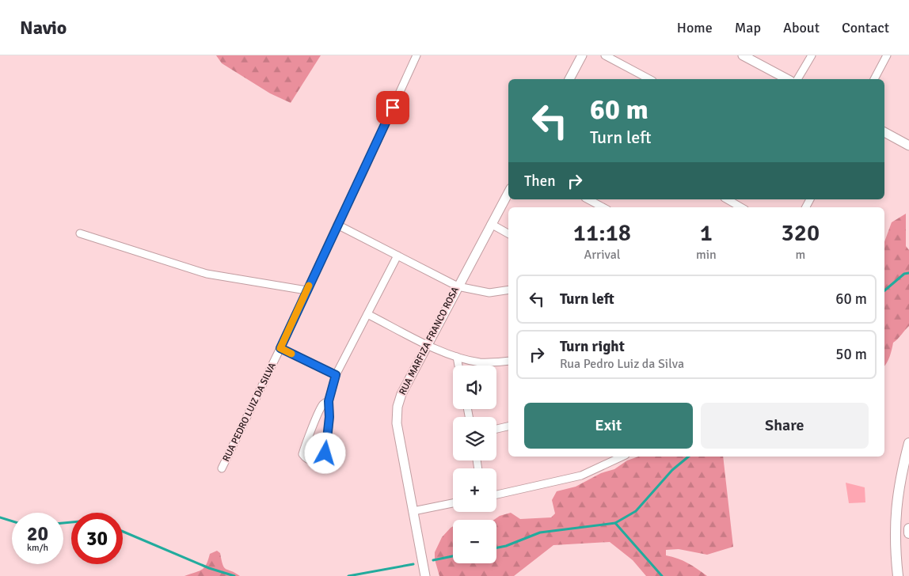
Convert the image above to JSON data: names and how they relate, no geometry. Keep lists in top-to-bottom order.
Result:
{
  "streets": {
    "street": ["RUA MARFIZA FRANCO ROSA", "RUA PEDRO LUIZ DA SILVA"]
  },
  "page": {
    "header": "Navio",
    "nav": [
      "Home",
      "Map",
      "About",
      "Contact"
    ],
    "turn": ["60 m", "Turn left"],
    "then": "Then",
    "eta": [
      "11:18",
      "Arrival",
      "1",
      "min",
      "320",
      "m"
    ],
    "list": [
      {
        "name": "Turn left",
        "value": "60 m"
      },
      {
        "name": "Turn right",
        "note": "Rua Pedro Luiz da Silva",
        "value": "50 m"
      }
    ],
    "map_buttons": ["+", "−"],
    "buttons": ["Exit", "Share"],
    "speed": "20 km/h",
    "limit": "30"
  }
}
